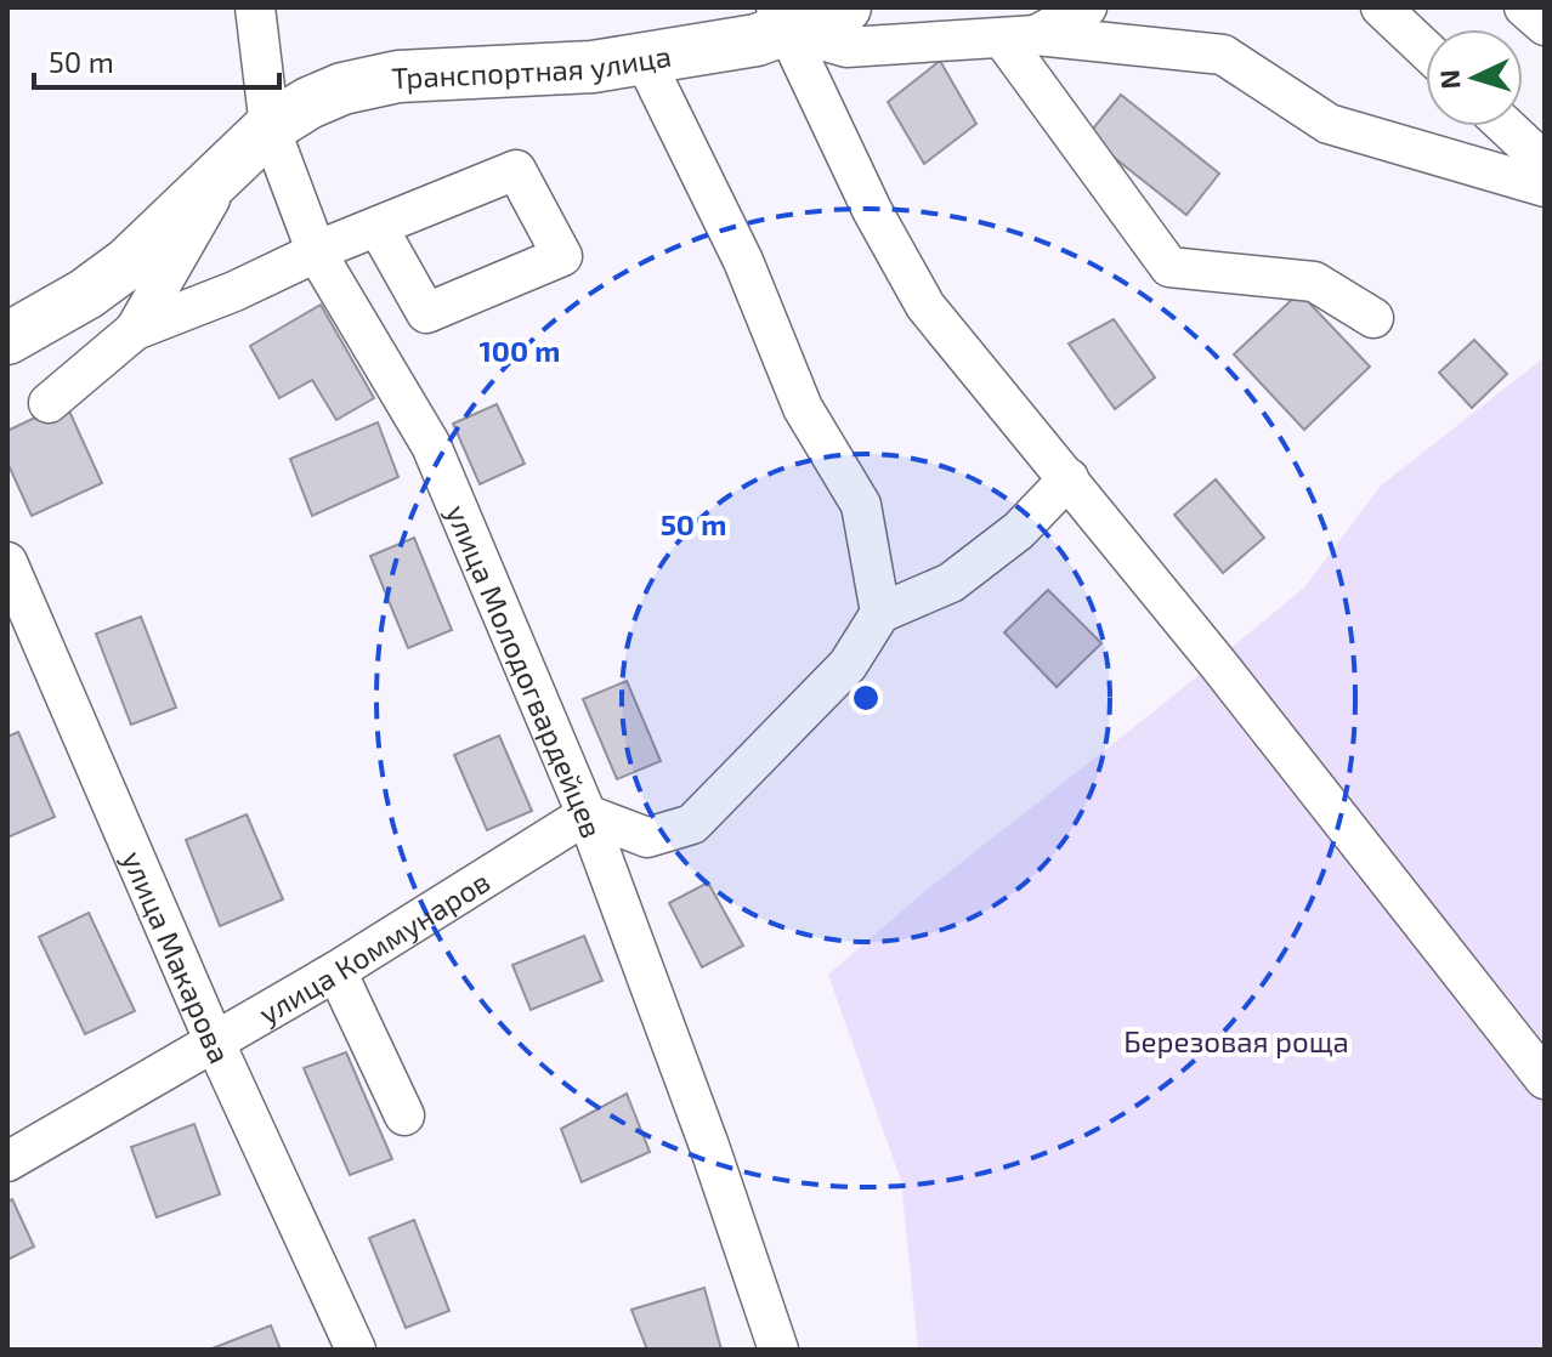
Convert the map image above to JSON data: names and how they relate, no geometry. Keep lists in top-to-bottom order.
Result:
{
  "streets": {
    "main road": ["Транспортная улица"],
    "street": ["улица Молодогвардейцев", "улица Коммунаров", "улица Макарова"]
  },
  "crossings": [
    ["Транспортная улица", "улица Молодогвардейцев"],
    ["улица Молодогвардейцев", "улица Коммунаров"],
    ["улица Коммунаров", "улица Макарова"]
  ],
  "parks": ["Березовая роща"],
  "scale_bar": "50 m",
  "north": "left",
  "rings": ["100 m", "50 m"]
}
